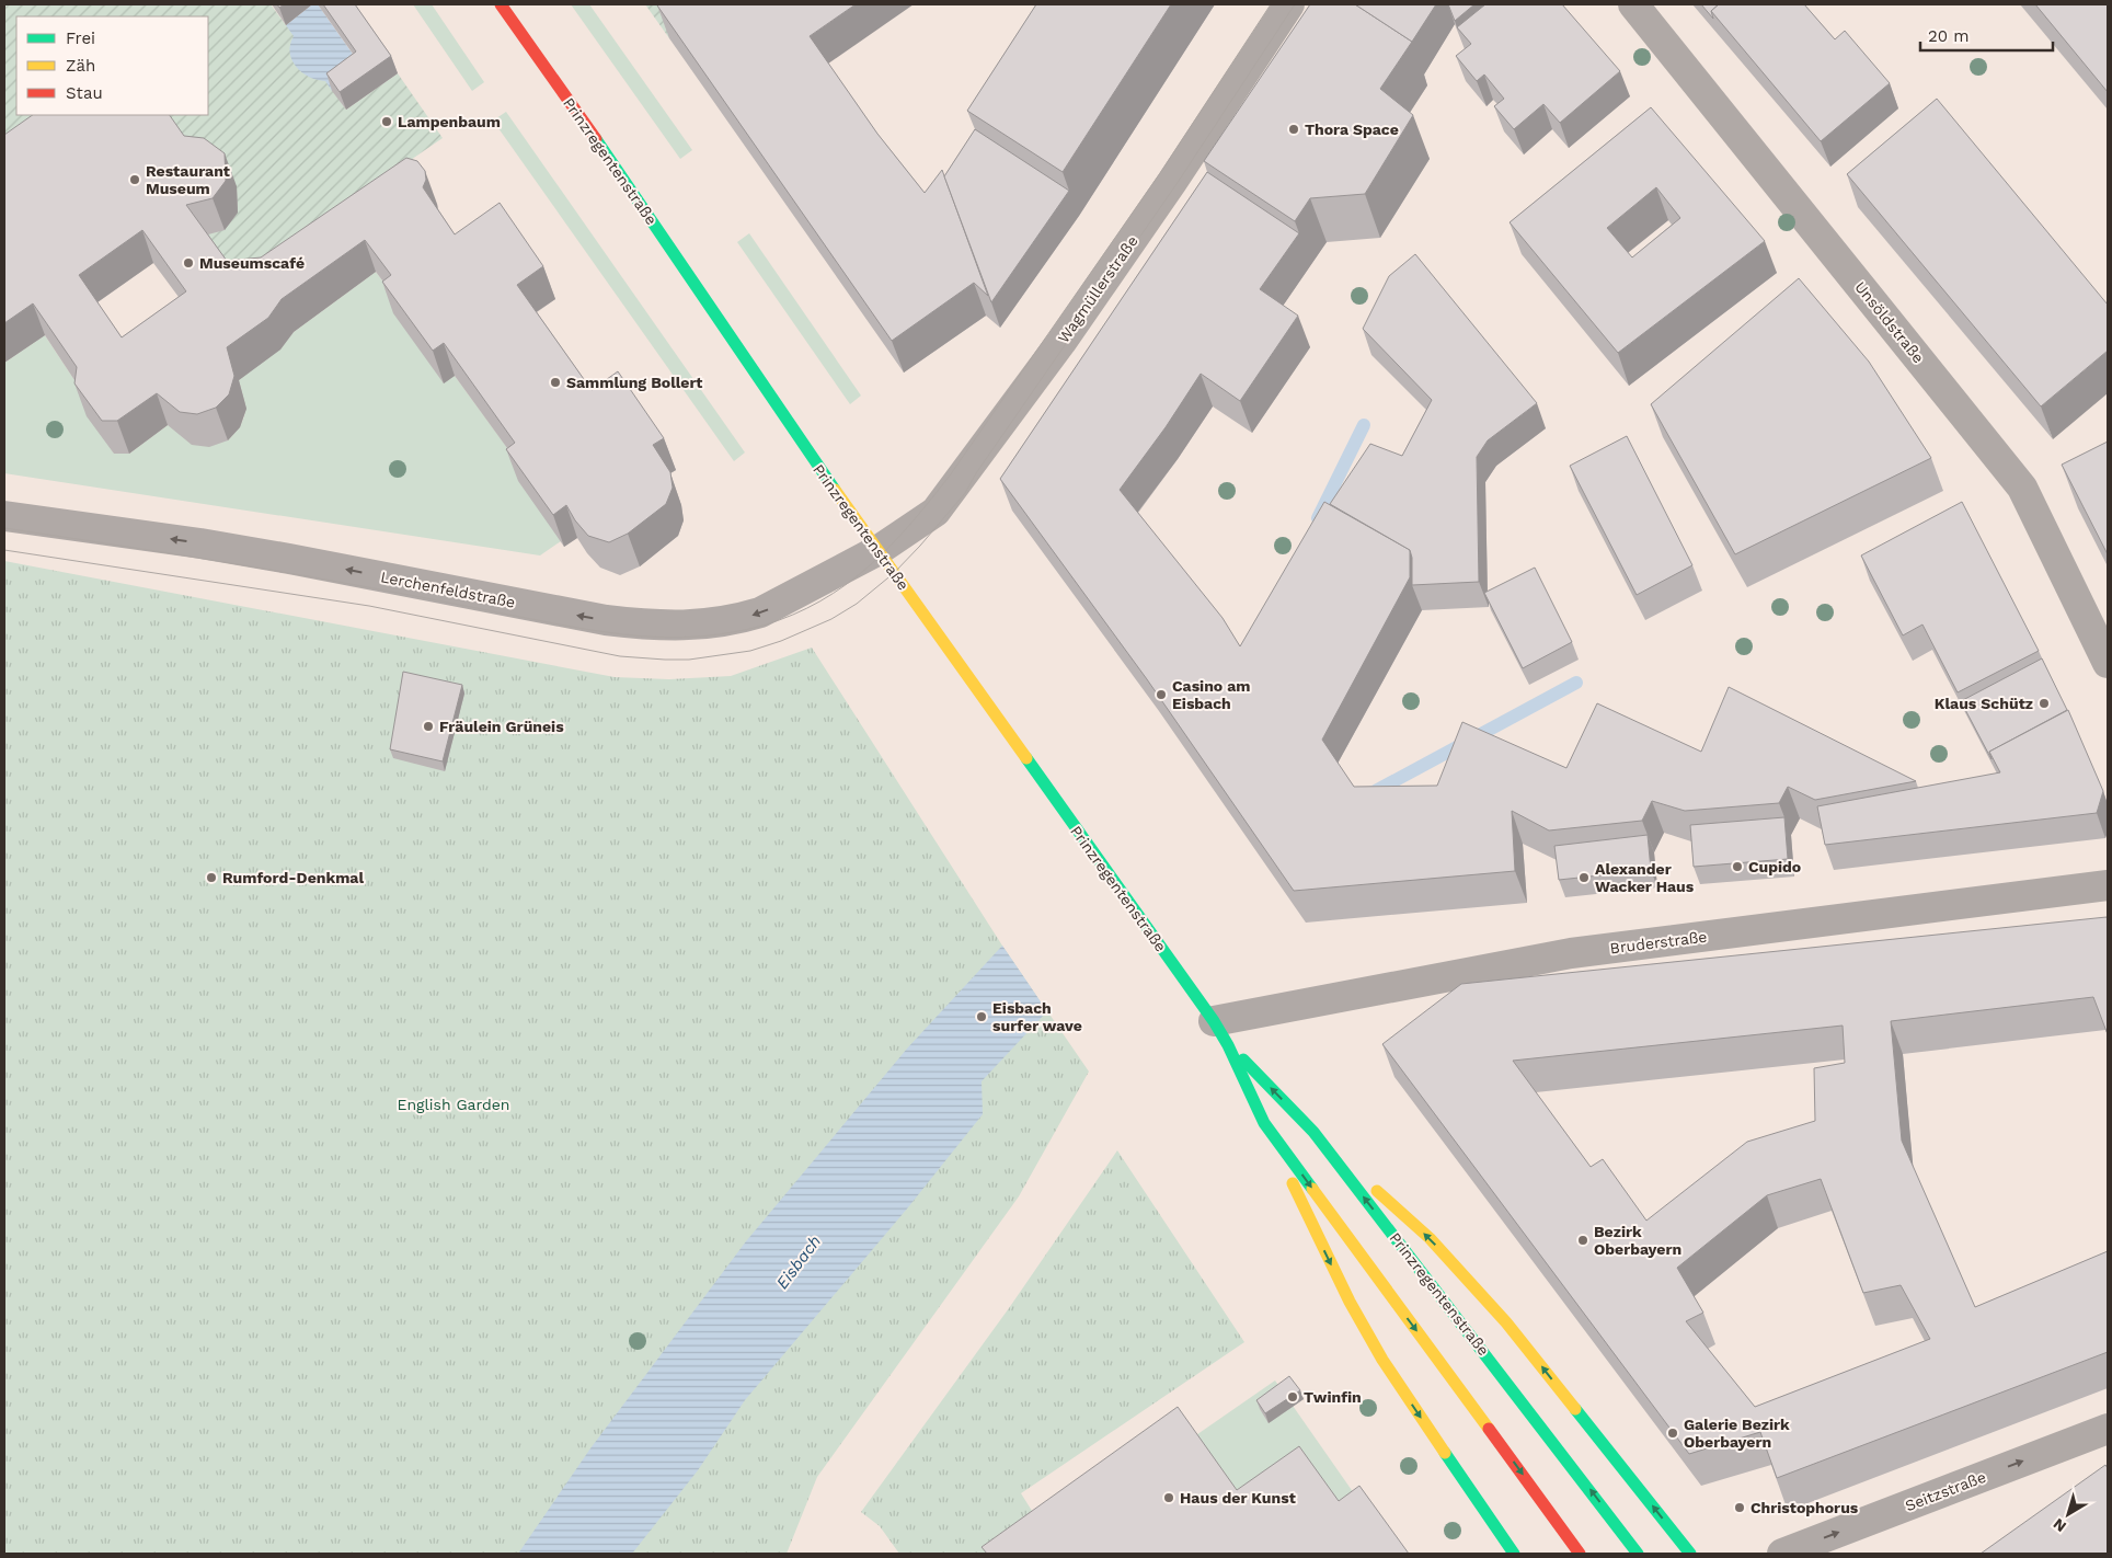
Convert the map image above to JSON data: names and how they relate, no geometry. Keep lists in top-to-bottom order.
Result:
{
  "streets": {
    "main road": ["Prinzregentenstraße"],
    "street": [
      "Wagmüllerstraße",
      "Unsöldstraße",
      "Lerchenfeldstraße",
      "Bruderstraße",
      "Seitzstraße"
    ]
  },
  "crossings": [
    ["Prinzregentenstraße", "Wagmüllerstraße"],
    ["Prinzregentenstraße", "Lerchenfeldstraße"],
    ["Prinzregentenstraße", "Bruderstraße"],
    ["Wagmüllerstraße", "Lerchenfeldstraße"]
  ],
  "one_way": ["Lerchenfeldstraße", "Seitzstraße"],
  "water": ["Eisbach"],
  "parks": ["English Garden"],
  "places": [
    "Lampenbaum",
    "Thora Space",
    "Restaurant Museum",
    "Museumscafé",
    "Sammlung Bollert",
    "Casino am Eisbach",
    "Klaus Schütz",
    "Fräulein Grüneis",
    "Cupido",
    "Rumford-Denkmal",
    "Alexander Wacker Haus",
    "Eisbach surfer wave",
    "Bezirk Oberbayern",
    "Twinfin",
    "Galerie Bezirk Oberbayern",
    "Haus der Kunst",
    "Christophorus"
  ],
  "legend": ["Frei", "Zäh", "Stau"],
  "scale_bar": "20 m",
  "north": "bottom left"
}
